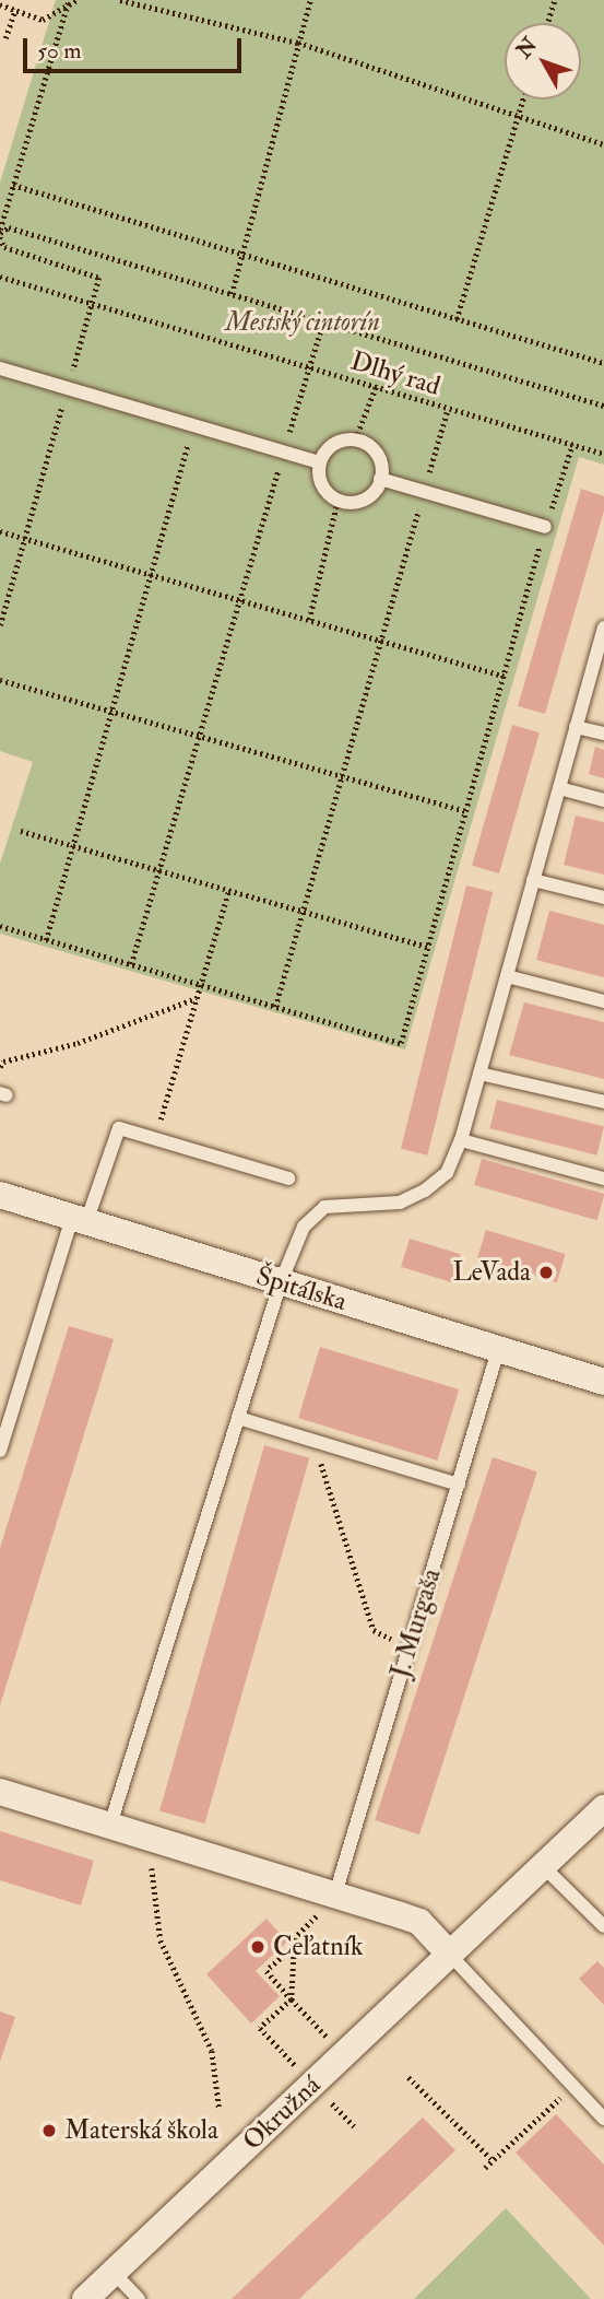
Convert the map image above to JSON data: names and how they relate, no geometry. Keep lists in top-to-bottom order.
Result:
{
  "streets": {
    "street": ["Špitálska", "Okružná"],
    "lane": ["J. Murgaša"],
    "path": ["Dlhý rad"]
  },
  "crossings": [
    ["Špitálska", "J. Murgaša"]
  ],
  "parks": ["Mestský cintorín"],
  "places": ["LeVada", "Ceľatník", "Materská škola"],
  "scale_bar": "50 m",
  "north": "top left"
}
